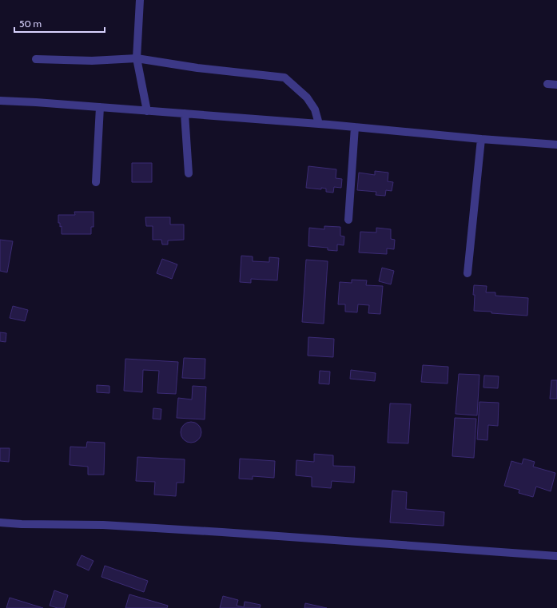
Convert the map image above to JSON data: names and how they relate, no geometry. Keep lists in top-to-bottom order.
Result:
{
  "scale_bar": "50 m"
}
